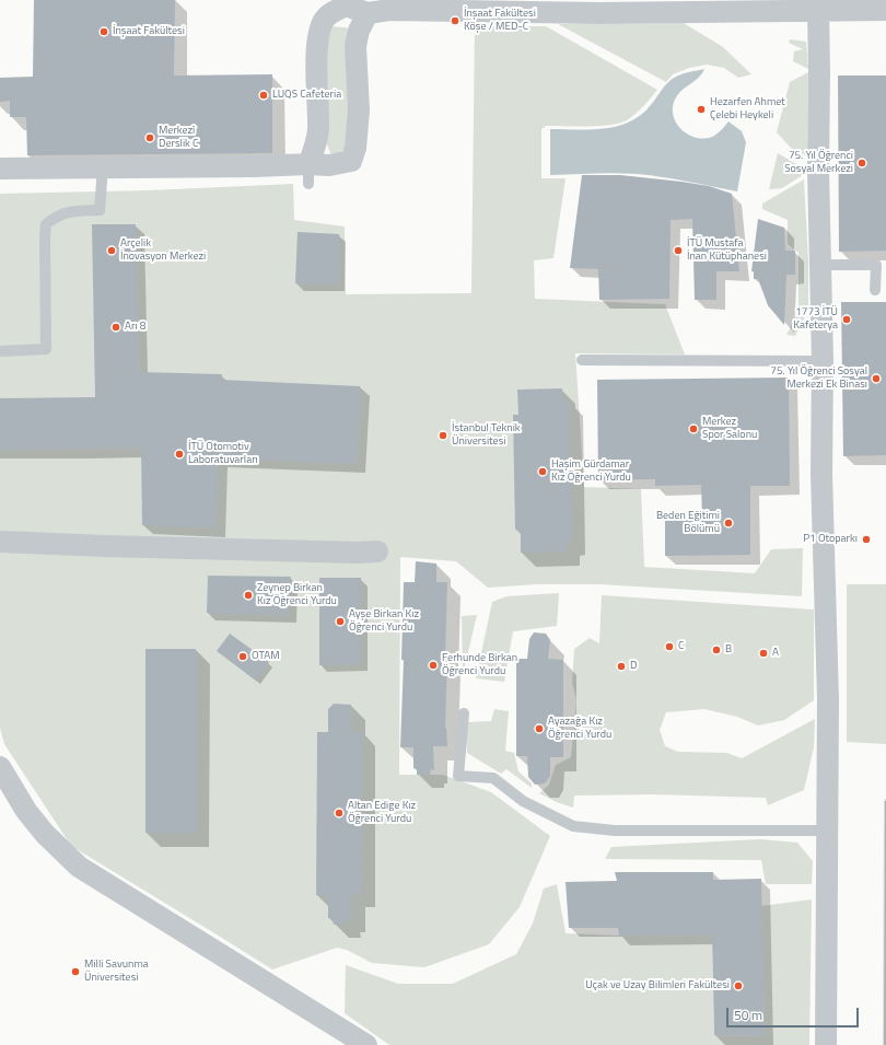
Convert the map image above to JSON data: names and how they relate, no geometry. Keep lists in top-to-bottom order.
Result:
{
  "places": [
    "İnşaat Fakültesi Köşe / MED-C",
    "İnşaat Fakültesi",
    "LUQS Cafeteria",
    "Hezarfen Ahmet Çelebi Heykeli",
    "Merkezî Derslik C",
    "75. Yıl Öğrenci Sosyal Merkezi",
    "Arçelik İnovasyon Merkezi",
    "İTÜ Mustafa İnan Kütüphanesi",
    "1773 İTÜ Kafeterya",
    "Arı 8",
    "75. Yıl Öğrenci Sosyal Merkezi Ek Binası",
    "Merkez Spor Salonu",
    "İstanbul Teknik Üniversitesi",
    "İTÜ Otomotiv Laboratuvarları",
    "Haşim Gürdamar Kız Öğrenci Yurdu",
    "Beden Eğitimi Bölümü",
    "P1 Otoparkı",
    "Zeynep Birkan Kız Öğrenci Yurdu",
    "Ayşe Birkan Kız Öğrenci Yurdu",
    "C",
    "B",
    "A",
    "OTAM",
    "Ferhunde Birkan Öğrenci Yurdu",
    "D",
    "Ayazağa Kız Öğrenci Yurdu",
    "Altan Edige Kız Öğrenci Yurdu",
    "Milli Savunma Üniversitesi",
    "Uçak ve Uzay Bilimleri Fakültesi"
  ],
  "scale_bar": "50 m"
}
